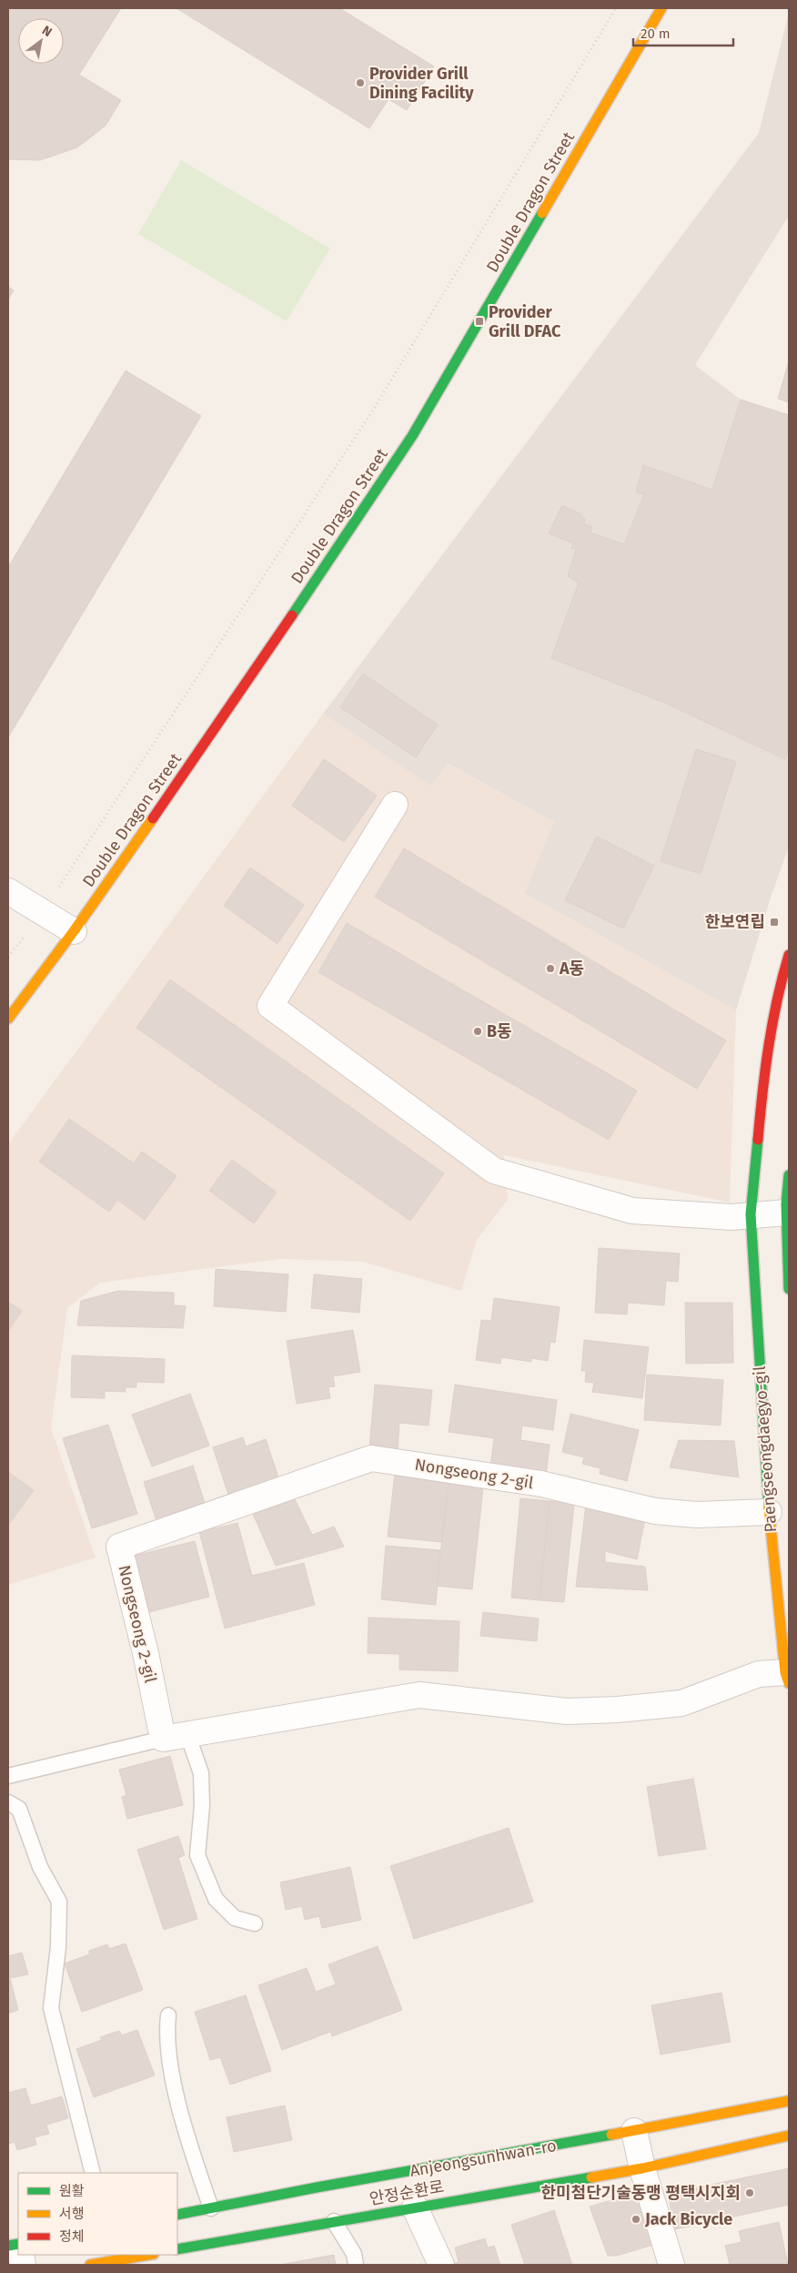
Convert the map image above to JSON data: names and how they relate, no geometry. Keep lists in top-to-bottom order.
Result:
{
  "streets": {
    "main road": [
      "Double Dragon Street",
      "Paengseongdaegyo-gil",
      "Anjeongsunhwan-ro",
      "안정순환로"
    ],
    "street": ["Nongseong 2-gil"]
  },
  "crossings": [
    ["Paengseongdaegyo-gil", "Nongseong 2-gil"]
  ],
  "places": {
    "other": [
      "Provider Grill Dining Facility",
      "A동",
      "B동",
      "한미첨단기술동맹 평택시지회",
      "Jack Bicycle"
    ],
    "transit": ["Provider Grill DFAC", "한보연립"]
  },
  "legend": ["원활", "서행", "정체"],
  "scale_bar": "20 m",
  "north": "top right"
}
